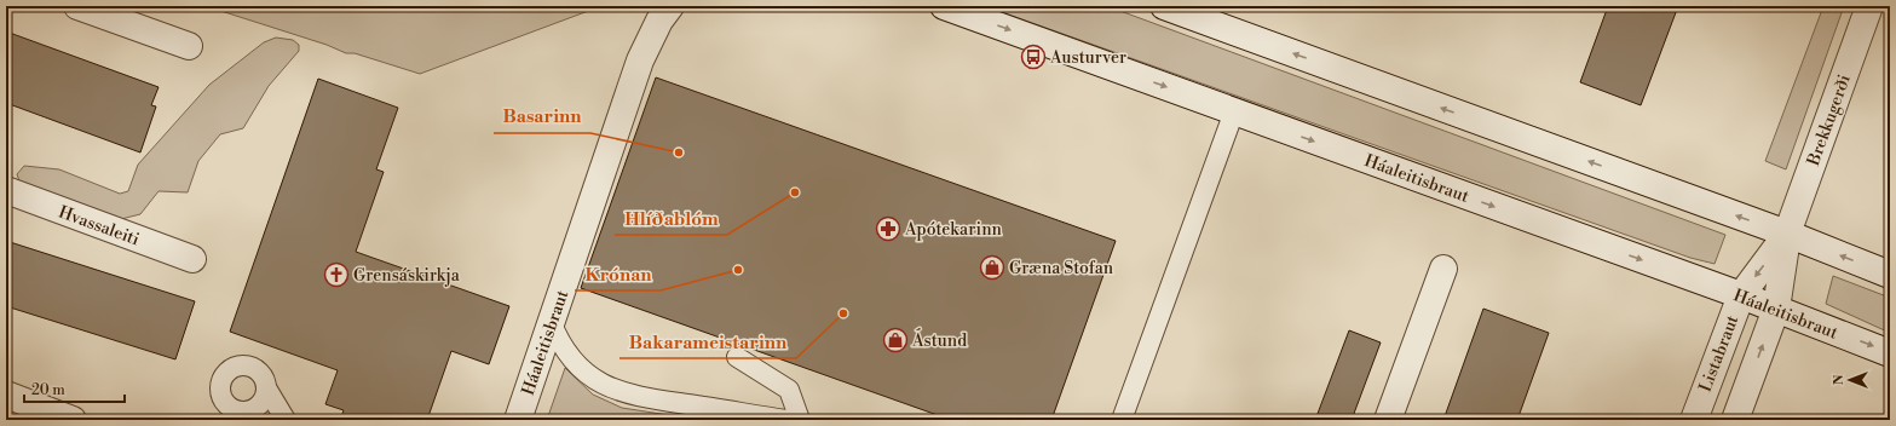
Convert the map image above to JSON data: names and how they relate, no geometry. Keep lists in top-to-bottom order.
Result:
{
  "streets": {
    "main road": [
      "Brekkugerði",
      "Háaleitisbraut",
      "Hvassaleiti",
      "Listabraut"
    ]
  },
  "crossings": [
    ["Brekkugerði", "Listabraut"],
    ["Háaleitisbraut", "Listabraut"]
  ],
  "one_way": ["Listabraut"],
  "places": {
    "bus stop": ["Austurver"],
    "other": [
      "Basarinn",
      "Hlíðablóm",
      "Krónan",
      "Bakarameistarinn"
    ],
    "pharmacy": ["Apótekarinn"],
    "shop": ["Græna Stofan", "Ástund"],
    "church": ["Grensáskirkja"]
  },
  "scale_bar": "20 m",
  "north": "left"
}
